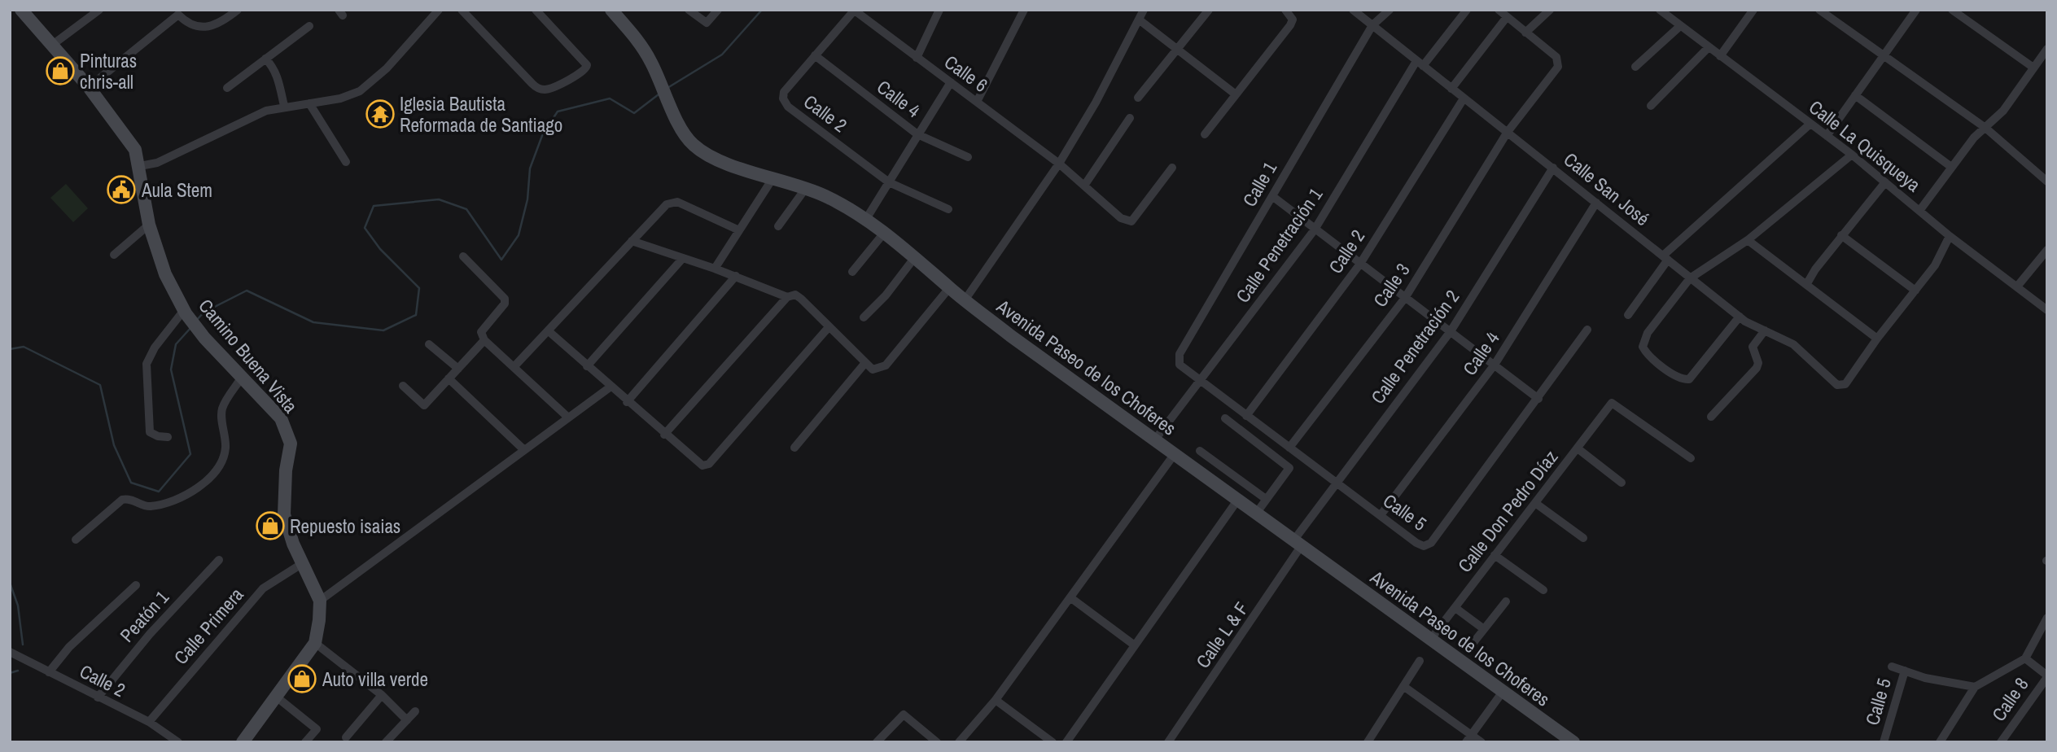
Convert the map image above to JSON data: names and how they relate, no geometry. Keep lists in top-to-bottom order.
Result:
{
  "streets": {
    "street": [
      "Calle 6",
      "Calle 4",
      "Calle 2",
      "Calle La Quisqueya",
      "Calle 1",
      "Calle San José",
      "Calle Penetración 1",
      "Calle 3",
      "Calle Penetración 2",
      "Camino Buena Vista",
      "Avenida Paseo de los Choferes",
      "Calle Don Pedro Díaz",
      "Calle 5",
      "Peatón 1",
      "Calle Primera",
      "Calle L & F",
      "Calle 8"
    ]
  },
  "crossings": [
    ["Calle 6", "Calle 2"],
    ["Calle 4", "Calle 2"],
    ["Calle 4", "Calle San José"],
    ["Calle 4", "Calle 5"],
    ["Calle 2", "Calle San José"],
    ["Calle 2", "Calle 5"],
    ["Calle 2", "Peatón 1"],
    ["Calle 2", "Calle Primera"],
    ["Calle 1", "Calle San José"],
    ["Calle 1", "Calle 5"],
    ["Calle San José", "Calle Penetración 1"],
    ["Calle San José", "Calle 3"],
    ["Calle San José", "Calle Penetración 2"],
    ["Calle Penetración 1", "Avenida Paseo de los Choferes"],
    ["Calle Penetración 1", "Calle 5"],
    ["Calle 3", "Calle 5"],
    ["Calle Penetración 2", "Avenida Paseo de los Choferes"],
    ["Calle Penetración 2", "Calle 5"],
    ["Calle Penetración 2", "Calle L & F"],
    ["Camino Buena Vista", "Calle Primera"],
    ["Avenida Paseo de los Choferes", "Calle Don Pedro Díaz"],
    ["Avenida Paseo de los Choferes", "Calle L & F"]
  ],
  "places": {
    "shop": ["Pinturas chris-all", "Repuesto isaias", "Auto villa verde"],
    "temple": ["Iglesia Bautista Reformada de Santiago"],
    "public building": ["Aula Stem"]
  }
}
